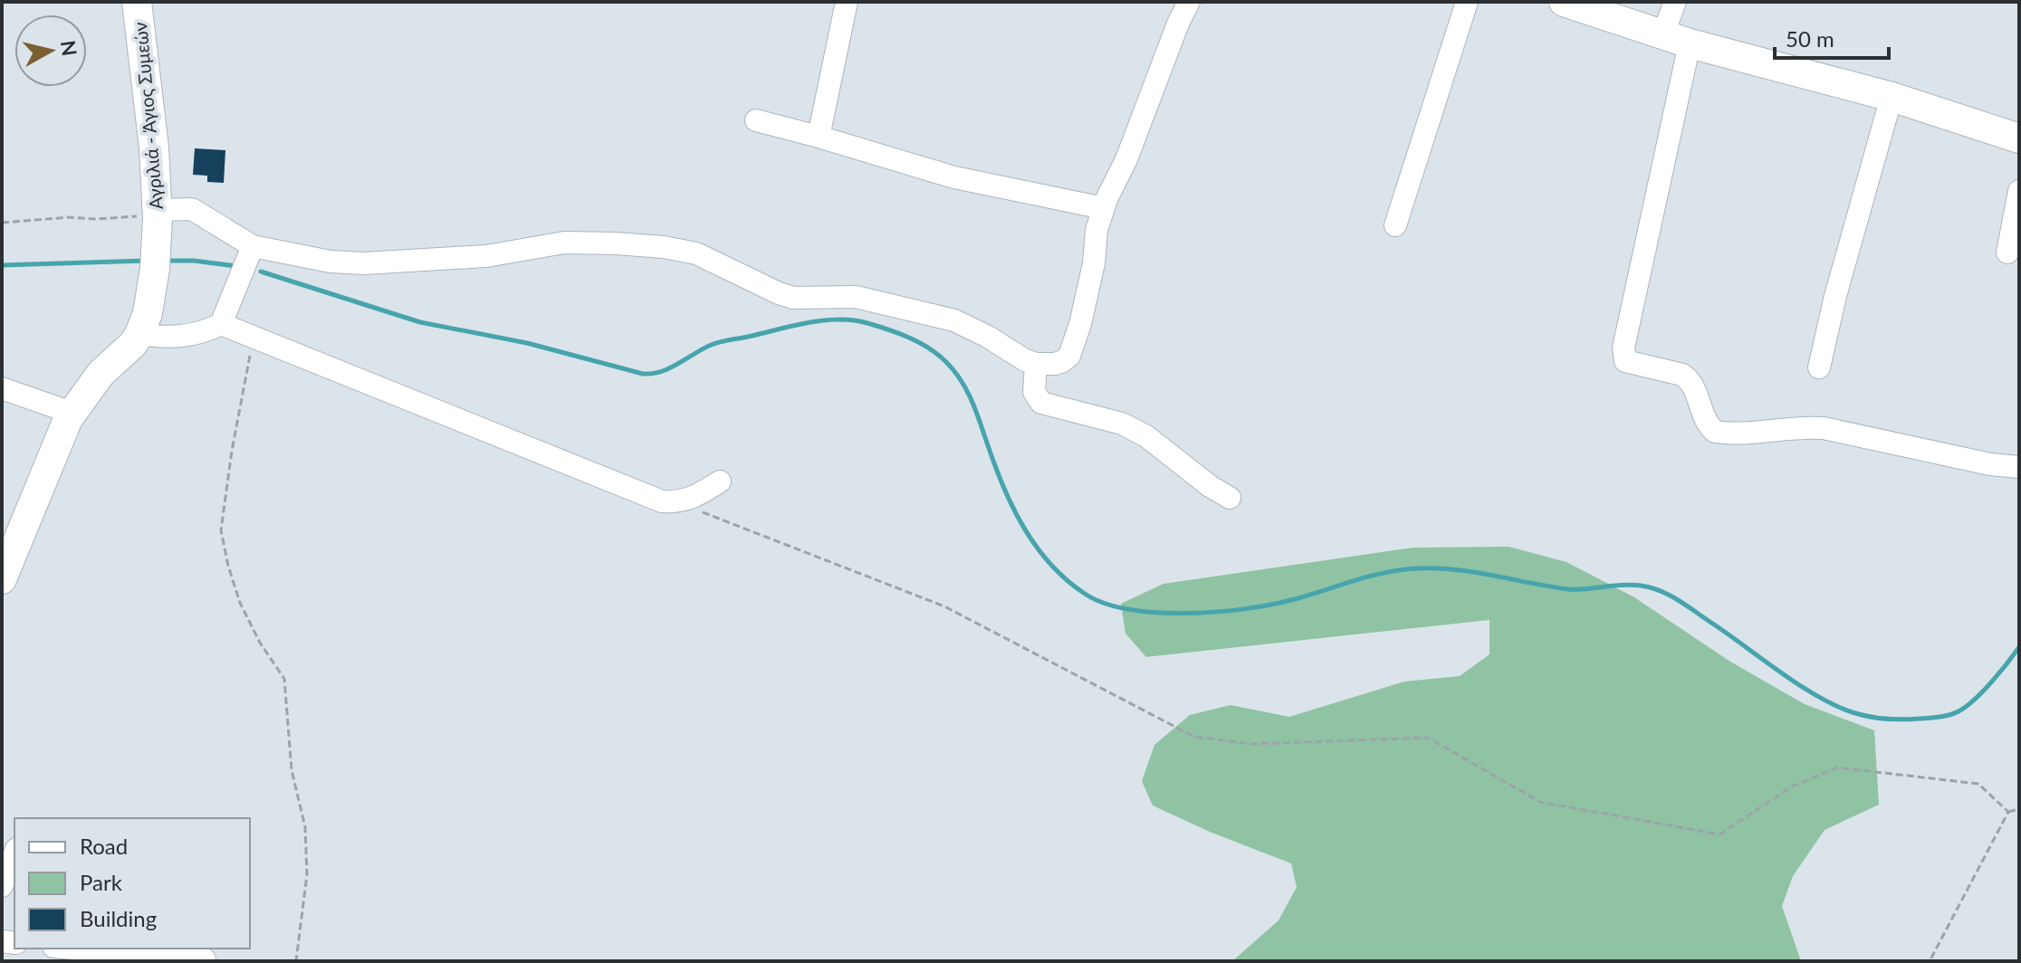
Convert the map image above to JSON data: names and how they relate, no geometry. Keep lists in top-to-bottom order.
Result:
{
  "streets": {
    "main road": ["Αγριλιά - Άγιος Συμεών"]
  },
  "legend": ["Road", "Park", "Building"],
  "scale_bar": "50 m",
  "north": "right"
}
